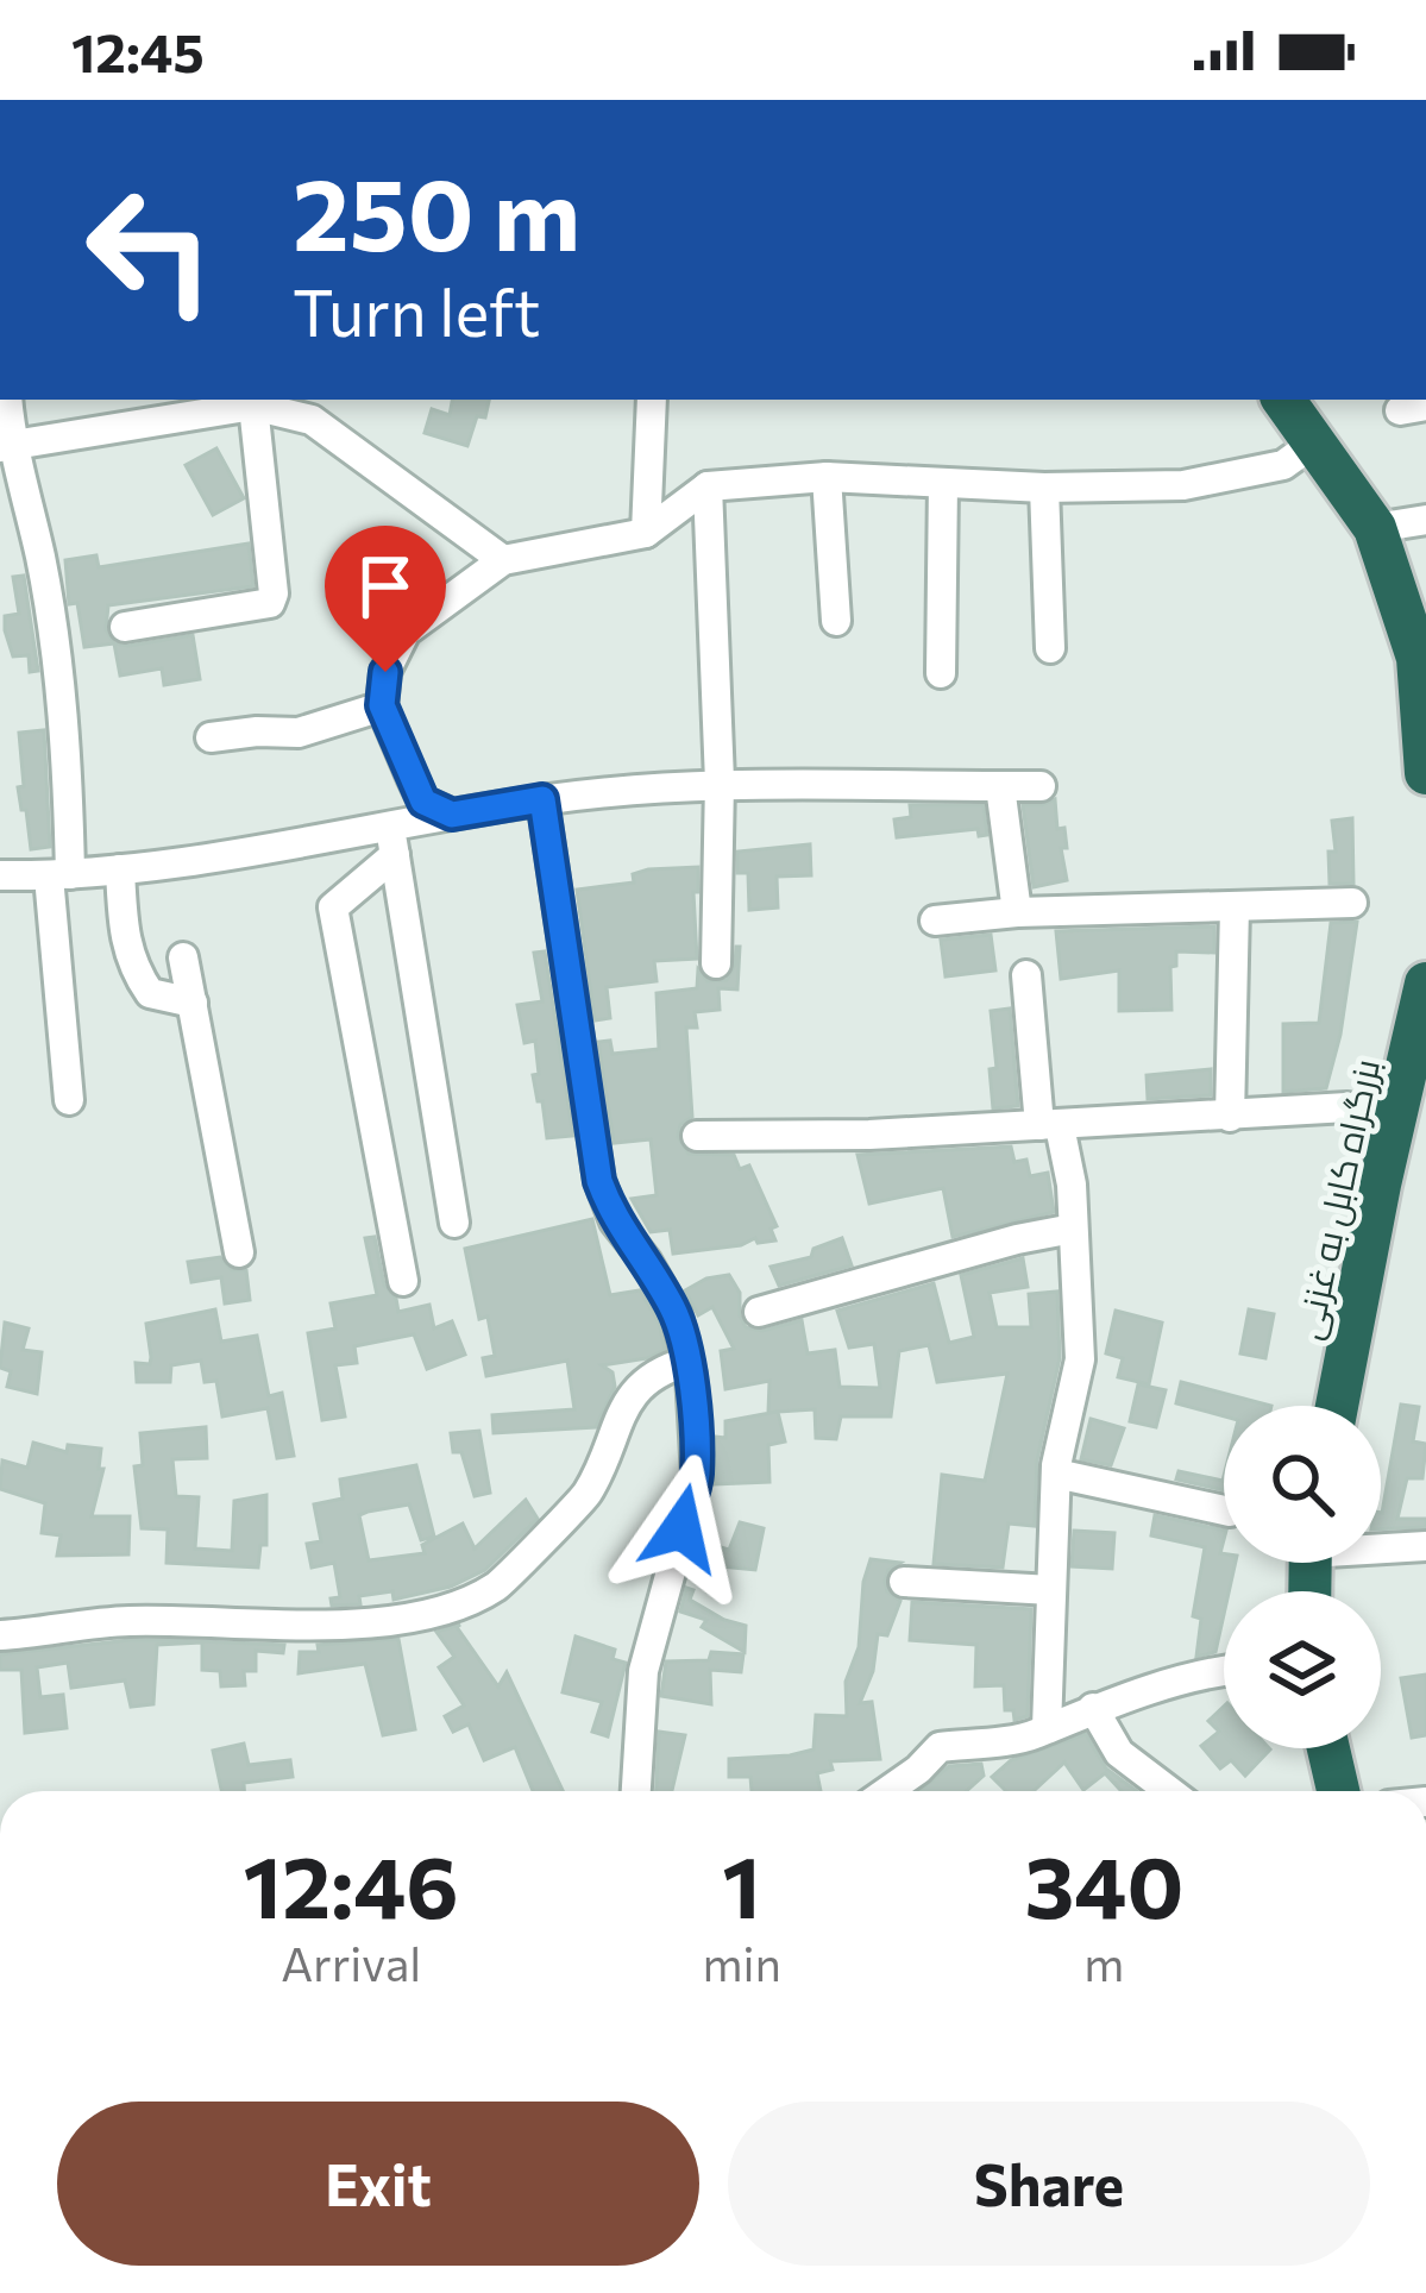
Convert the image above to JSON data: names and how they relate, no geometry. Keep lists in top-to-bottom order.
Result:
{
  "streets": {
    "highway": ["بزرگراه کابل به غزنی"]
  },
  "page": {
    "status": "12:45",
    "turn": ["250 m", "Turn left"],
    "eta": [
      "12:46",
      "Arrival",
      "1",
      "min",
      "340",
      "m"
    ],
    "buttons": ["Exit", "Share"]
  }
}
